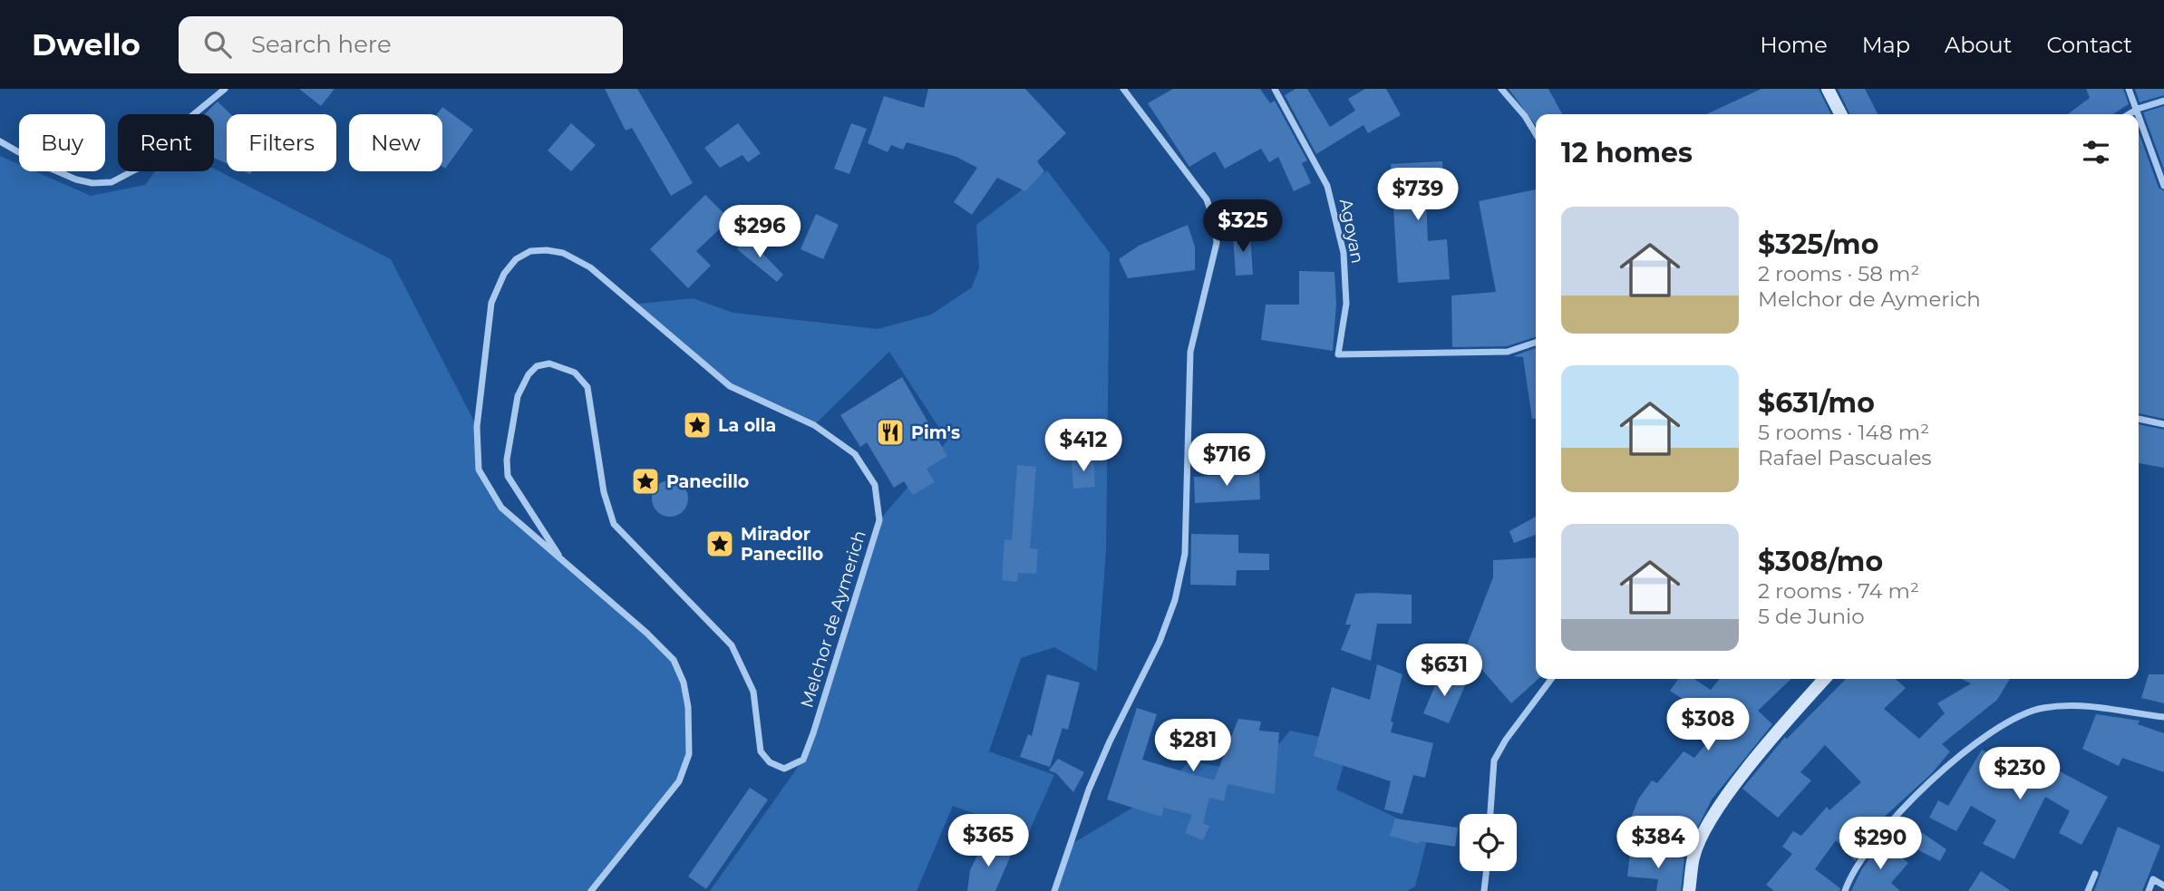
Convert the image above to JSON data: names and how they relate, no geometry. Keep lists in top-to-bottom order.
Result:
{
  "streets": {
    "street": ["Agoyan", "Melchor de Aymerich"]
  },
  "places": {
    "place": ["La olla", "Panecillo", "Mirador Panecillo"],
    "restaurant": ["Pim's"]
  },
  "page": {
    "header": "Dwello",
    "search": "Search here",
    "nav": [
      "Home",
      "Map",
      "About",
      "Contact"
    ],
    "chip": [
      "Buy",
      "Rent",
      "Filters",
      "New"
    ],
    "heading": "12 homes",
    "price": [
      "$739",
      "$325",
      "$296",
      "$412",
      "$716",
      "$631",
      "$308",
      "$281",
      "$230",
      "$365",
      "$384",
      "$290"
    ],
    "list": [
      {
        "name": "$325/mo",
        "note": "2 rooms · 58 m² · Melchor de Aymerich"
      },
      {
        "name": "$631/mo",
        "note": "5 rooms · 148 m² · Rafael Pascuales"
      },
      {
        "name": "$308/mo",
        "note": "2 rooms · 74 m² · 5 de Junio"
      }
    ]
  }
}
